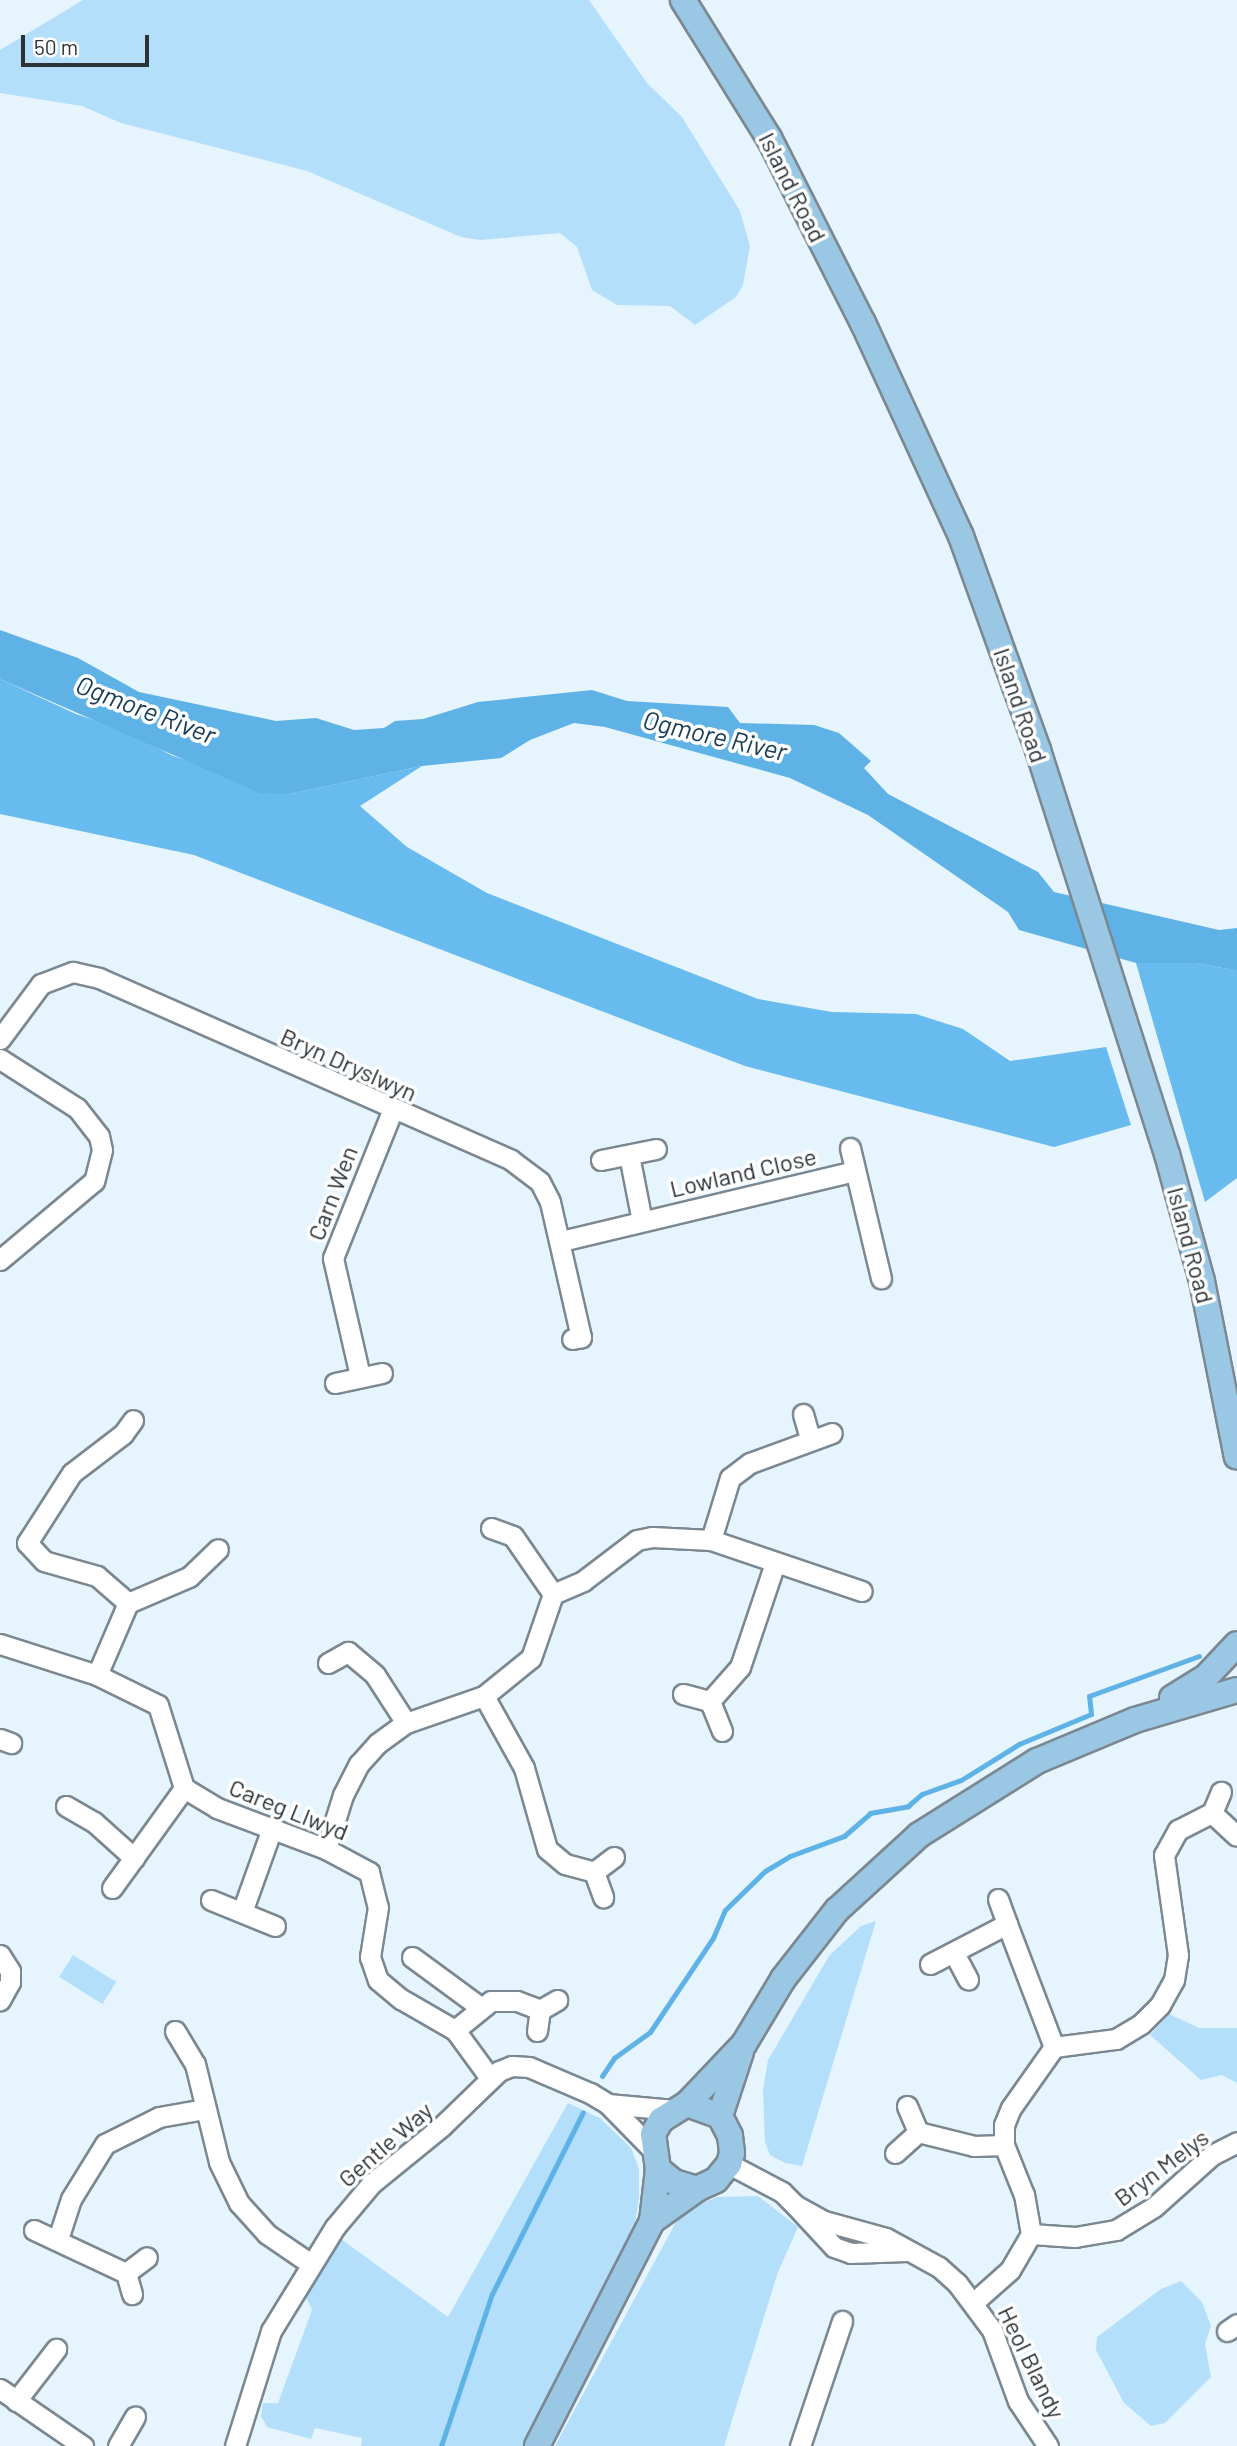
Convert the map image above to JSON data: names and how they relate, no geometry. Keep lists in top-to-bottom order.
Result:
{
  "streets": {
    "main road": ["Island Road"],
    "street": [
      "Bryn Dryslwyn",
      "Lowland Close",
      "Carn Wen",
      "Careg Llwyd",
      "Gentle Way",
      "Bryn Melys",
      "Heol Blandy"
    ]
  },
  "crossings": [
    ["Bryn Dryslwyn", "Lowland Close"],
    ["Bryn Dryslwyn", "Carn Wen"],
    ["Careg Llwyd", "Gentle Way"],
    ["Gentle Way", "Heol Blandy"]
  ],
  "water": ["Ogmore River"],
  "scale_bar": "50 m"
}
